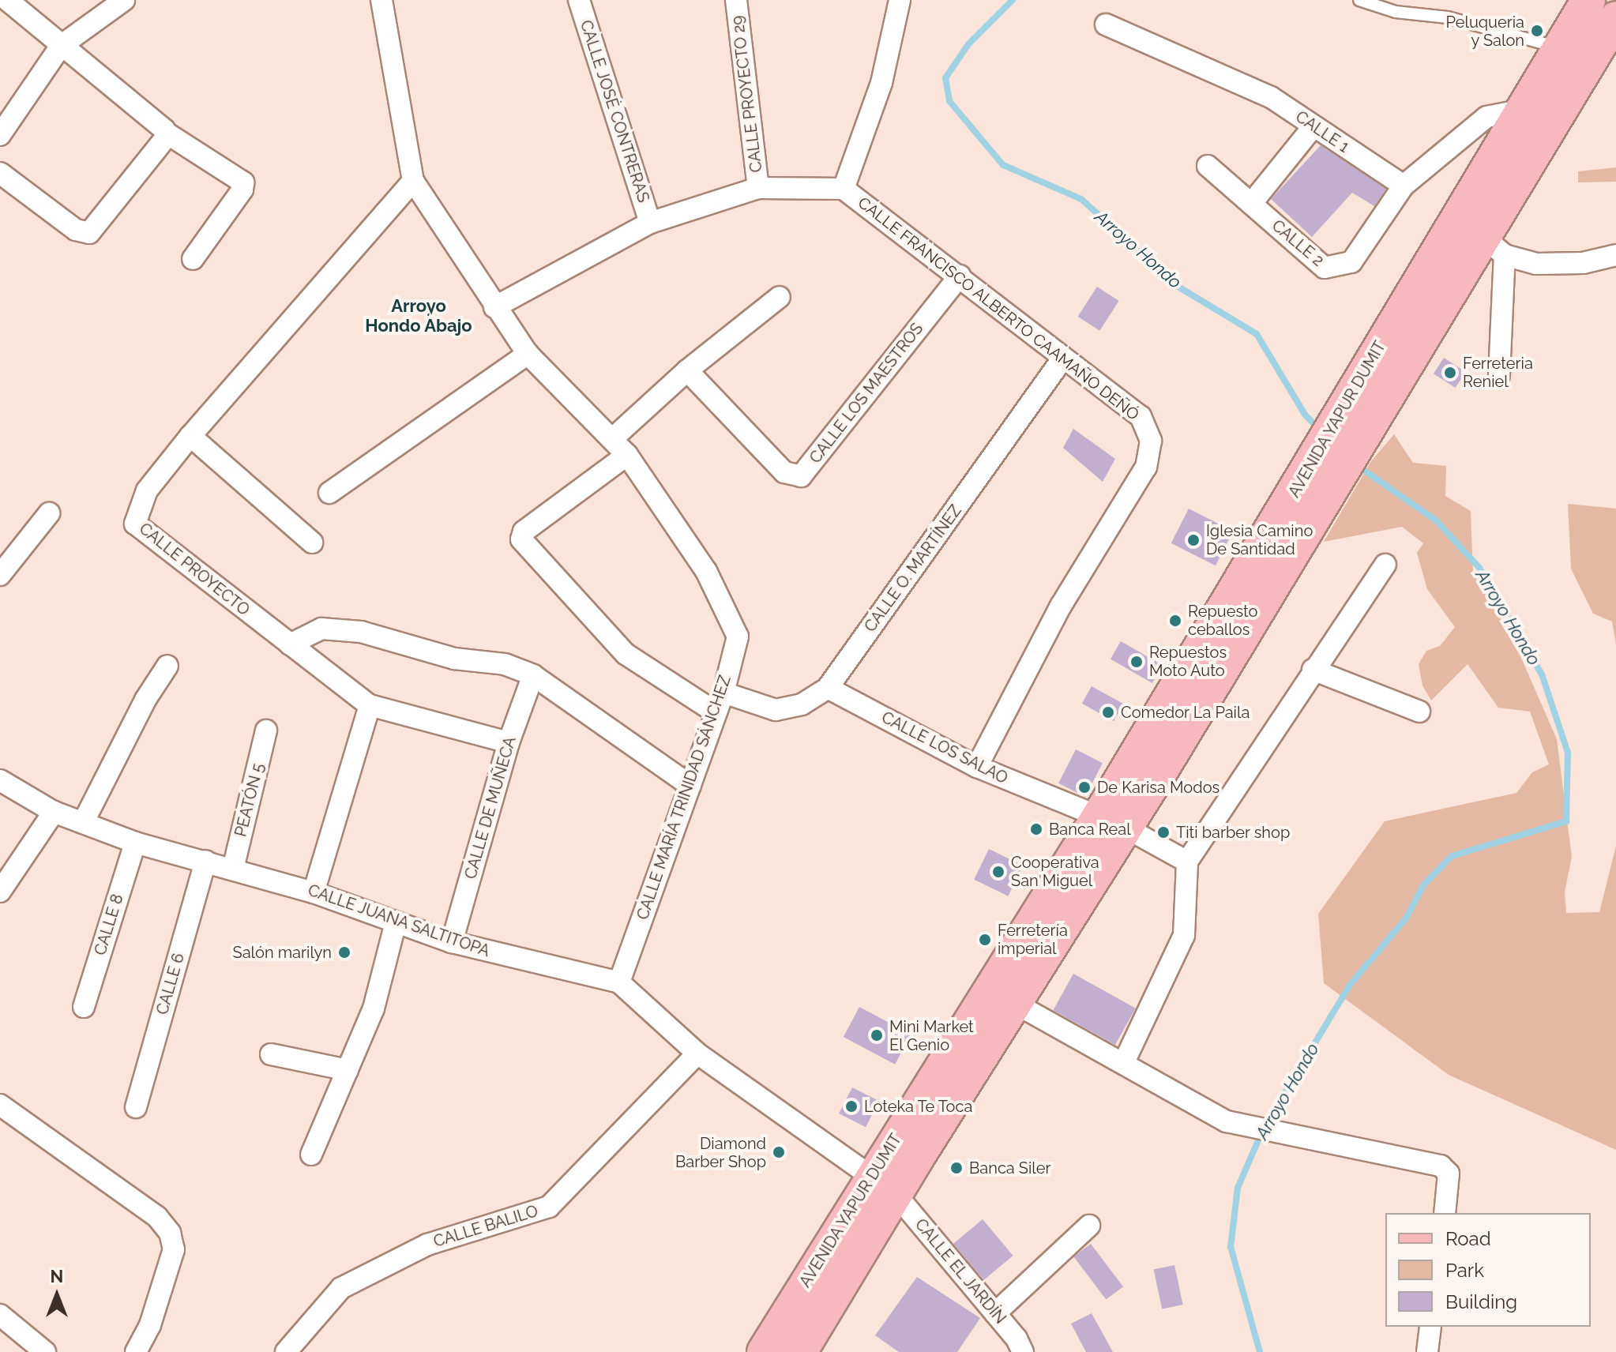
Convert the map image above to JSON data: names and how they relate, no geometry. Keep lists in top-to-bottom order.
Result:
{
  "streets": {
    "main road": ["AVENIDA YAPUR DUMIT"],
    "street": [
      "CALLE PROYECTO 29",
      "CALLE JOSÉ CONTRERAS",
      "CALLE 1",
      "CALLE 2",
      "CALLE FRANCISCO ALBERTO CAAMAÑO DEÑÓ",
      "CALLE LOS MAESTROS",
      "CALLE O. MARTÍNEZ",
      "CALLE PROYECTO",
      "CALLE LOS SALAO",
      "CALLE MARÍA TRINIDAD SÁNCHEZ",
      "PEATÓN 5",
      "CALLE DE MUÑECA",
      "CALLE JUANA SALTITOPA",
      "CALLE 8",
      "CALLE 6",
      "CALLE BALILO",
      "CALLE EL JARDÍN"
    ]
  },
  "crossings": [
    ["CALLE 1", "CALLE 2"],
    ["CALLE FRANCISCO ALBERTO CAAMAÑO DEÑÓ", "CALLE LOS MAESTROS"],
    ["CALLE FRANCISCO ALBERTO CAAMAÑO DEÑÓ", "CALLE O. MARTÍNEZ"],
    ["CALLE FRANCISCO ALBERTO CAAMAÑO DEÑÓ", "CALLE LOS SALAO"],
    ["AVENIDA YAPUR DUMIT", "CALLE LOS SALAO"],
    ["AVENIDA YAPUR DUMIT", "CALLE EL JARDÍN"],
    ["CALLE O. MARTÍNEZ", "CALLE LOS SALAO"],
    ["CALLE O. MARTÍNEZ", "CALLE MARÍA TRINIDAD SÁNCHEZ"],
    ["CALLE PROYECTO", "CALLE MARÍA TRINIDAD SÁNCHEZ"],
    ["CALLE PROYECTO", "CALLE DE MUÑECA"],
    ["CALLE MARÍA TRINIDAD SÁNCHEZ", "CALLE JUANA SALTITOPA"],
    ["PEATÓN 5", "CALLE JUANA SALTITOPA"],
    ["CALLE DE MUÑECA", "CALLE JUANA SALTITOPA"],
    ["CALLE JUANA SALTITOPA", "CALLE 8"],
    ["CALLE JUANA SALTITOPA", "CALLE 6"]
  ],
  "districts": ["Arroyo Hondo Abajo"],
  "water": ["Arroyo Hondo"],
  "places": [
    "Peluqueria y Salon",
    "Ferreteria Reniel",
    "Iglesia Camino De Santidad",
    "Repuesto ceballos",
    "Repuestos Moto Auto",
    "Comedor La Paila",
    "De Karisa Modos",
    "Banca Real",
    "Titi barber shop",
    "Cooperativa San Miguel",
    "Ferretería imperial",
    "Salón marilyn",
    "Mini Market El Genio",
    "Loteka Te Toca",
    "Diamond Barber Shop",
    "Banca Siler"
  ],
  "legend": ["Road", "Park", "Building"],
  "north": "top"
}
